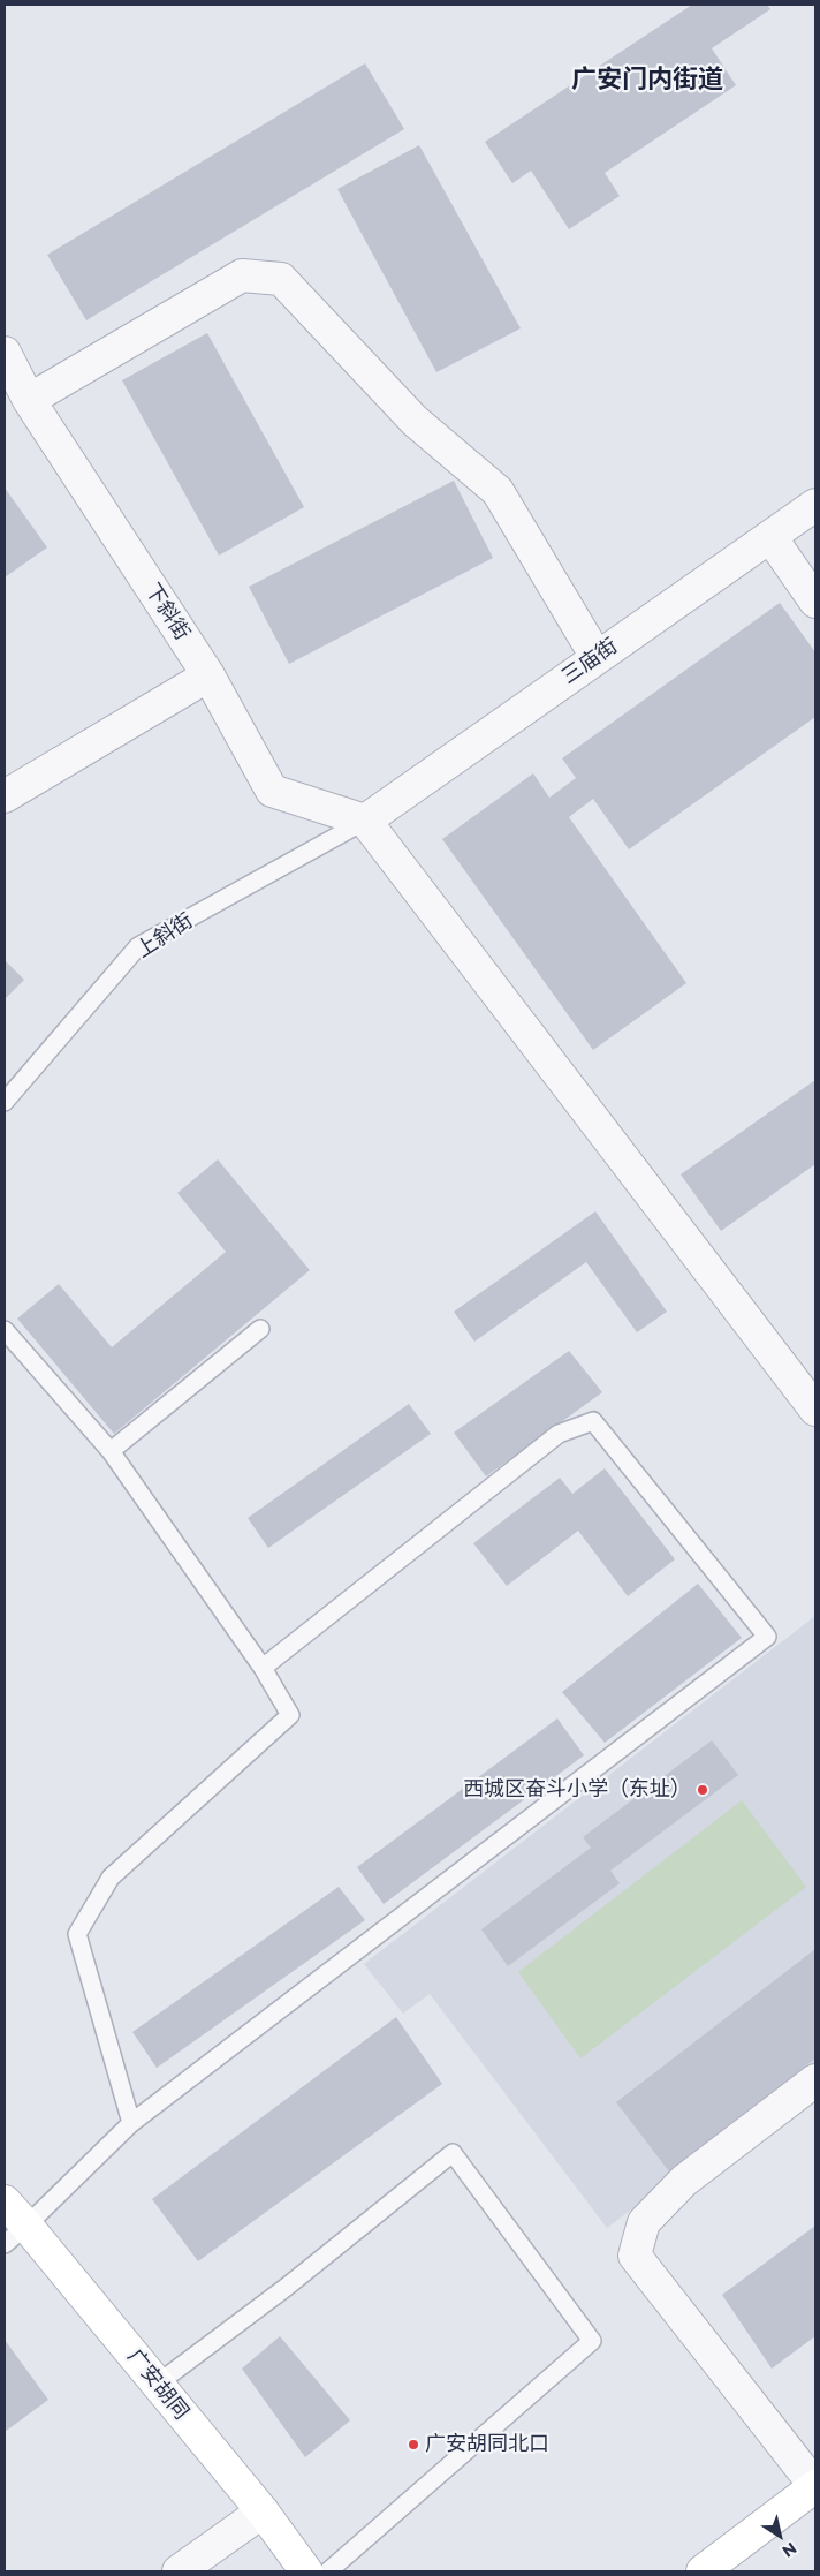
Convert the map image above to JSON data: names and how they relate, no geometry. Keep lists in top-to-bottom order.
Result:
{
  "streets": {
    "street": ["下斜街", "三庙街", "广安胡同"],
    "lane": ["上斜街"]
  },
  "crossings": [
    ["下斜街", "三庙街"],
    ["下斜街", "上斜街"],
    ["三庙街", "上斜街"]
  ],
  "districts": ["广安门内街道"],
  "places": ["西城区奋斗小学（东址）", "广安胡同北口"],
  "north": "bottom right"
}
